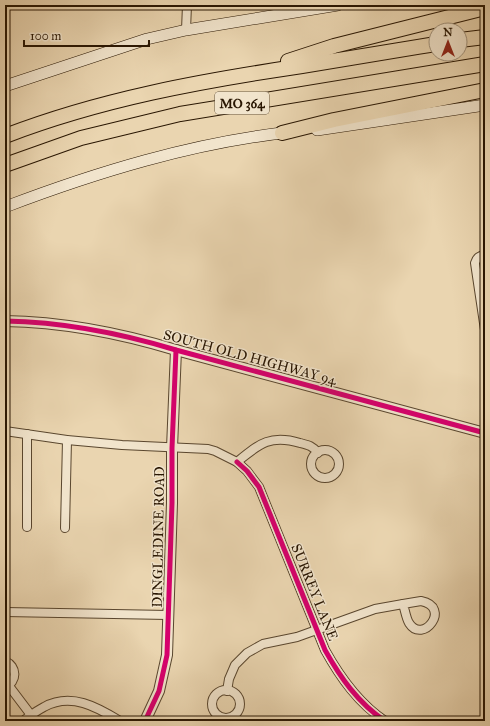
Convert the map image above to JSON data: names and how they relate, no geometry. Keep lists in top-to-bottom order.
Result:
{
  "streets": {
    "highway": ["MO 364"],
    "street": ["SOUTH OLD HIGHWAY 94", "DINGLEDINE ROAD", "SURREY LANE"]
  },
  "crossings": [
    ["SOUTH OLD HIGHWAY 94", "DINGLEDINE ROAD"],
    ["DINGLEDINE ROAD", "SURREY LANE"]
  ],
  "scale_bar": "100 m",
  "north": "top"
}
